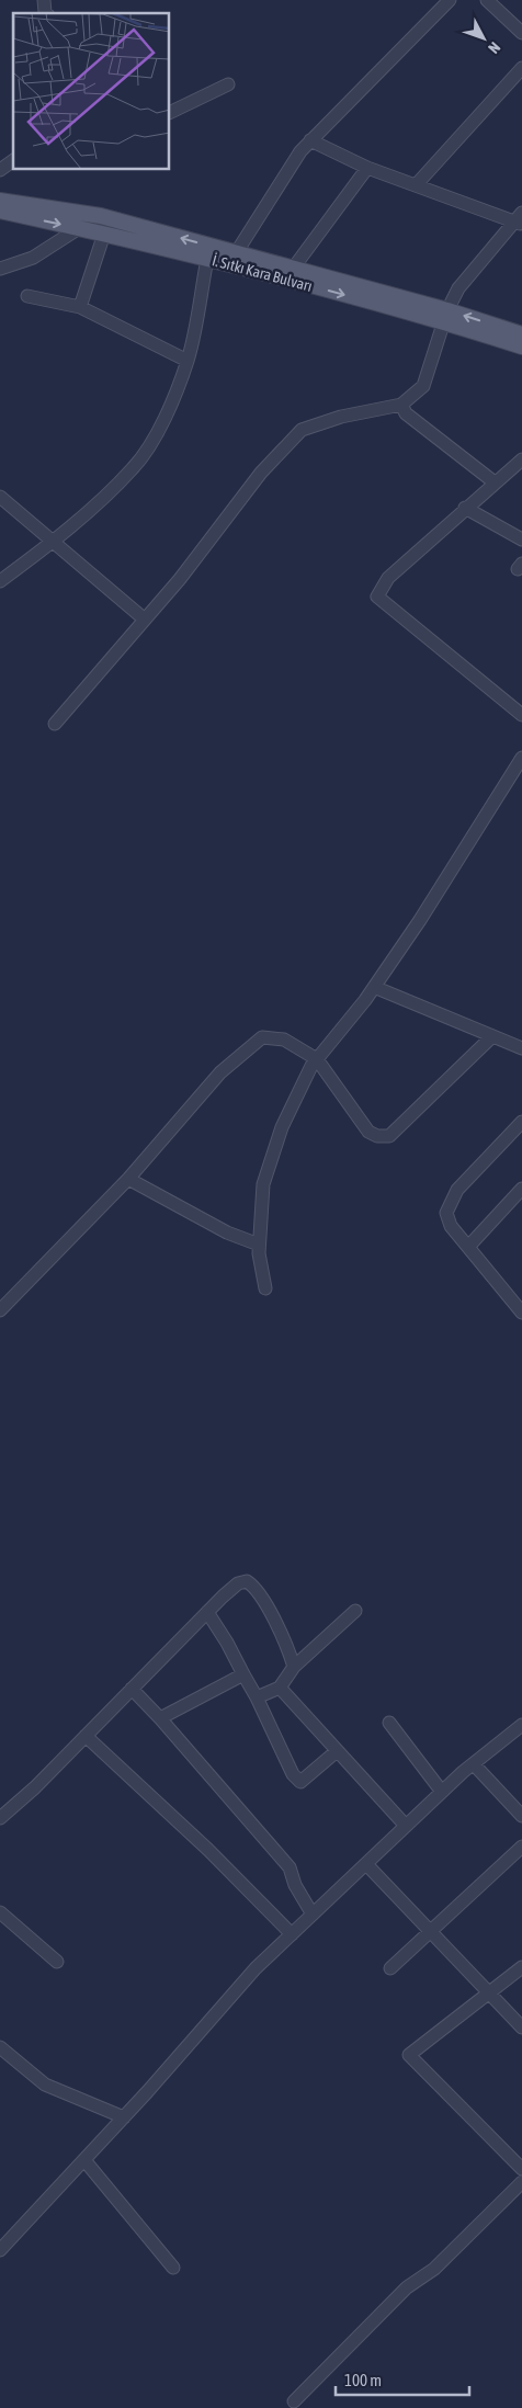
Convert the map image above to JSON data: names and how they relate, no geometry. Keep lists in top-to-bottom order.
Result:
{
  "streets": {
    "main road": ["İ. Sıtkı Kara Bulvarı"]
  },
  "scale_bar": "100 m",
  "north": "bottom right"
}
